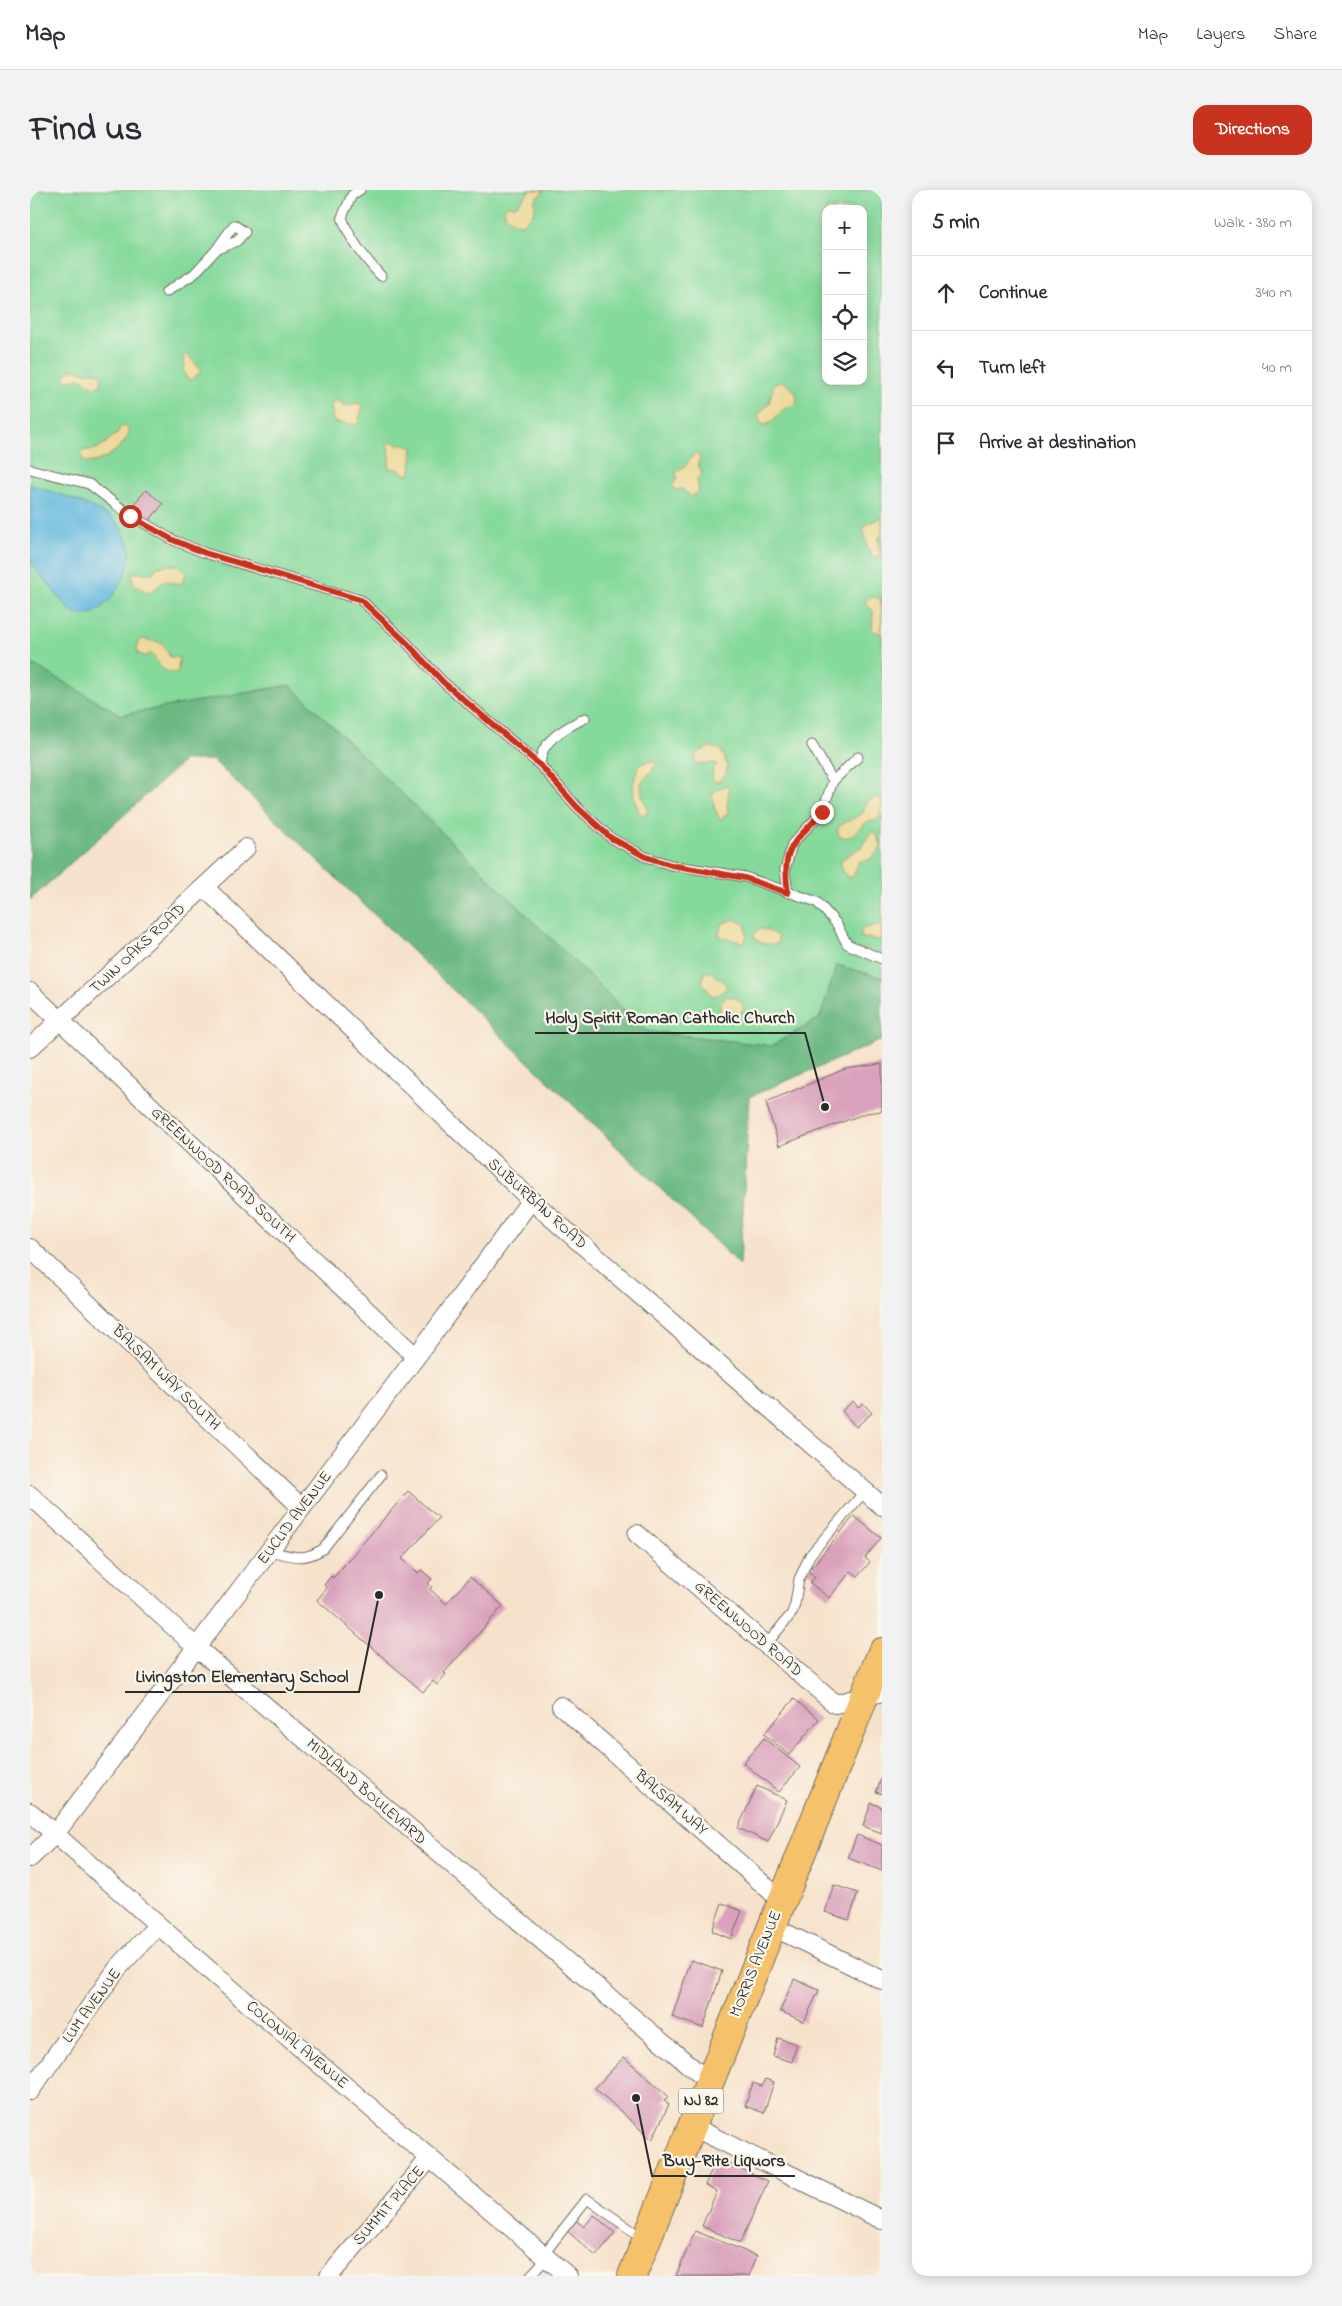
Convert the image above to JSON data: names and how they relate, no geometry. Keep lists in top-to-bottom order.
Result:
{
  "streets": {
    "main road": ["MORRIS AVENUE", "NJ 82"],
    "street": [
      "TWIN OAKS ROAD",
      "GREENWOOD ROAD SOUTH",
      "SUBURBAN ROAD",
      "BALSAM WAY SOUTH",
      "EUCLID AVENUE",
      "GREENWOOD ROAD",
      "MIDLAND BOULEVARD",
      "BALSAM WAY",
      "LUM AVENUE",
      "COLONIAL AVENUE",
      "SUMMIT PLACE"
    ]
  },
  "crossings": [
    ["TWIN OAKS ROAD", "GREENWOOD ROAD SOUTH"],
    ["TWIN OAKS ROAD", "SUBURBAN ROAD"],
    ["GREENWOOD ROAD SOUTH", "EUCLID AVENUE"],
    ["SUBURBAN ROAD", "EUCLID AVENUE"],
    ["BALSAM WAY SOUTH", "EUCLID AVENUE"],
    ["EUCLID AVENUE", "MIDLAND BOULEVARD"],
    ["EUCLID AVENUE", "COLONIAL AVENUE"],
    ["GREENWOOD ROAD", "MORRIS AVENUE"],
    ["MIDLAND BOULEVARD", "MORRIS AVENUE"],
    ["BALSAM WAY", "MORRIS AVENUE"],
    ["LUM AVENUE", "COLONIAL AVENUE"],
    ["COLONIAL AVENUE", "SUMMIT PLACE"]
  ],
  "places": ["Holy Spirit Roman Catholic Church", "Livingston Elementary School", "Buy-Rite Liquors"],
  "page": {
    "header": "Map",
    "nav": ["Map", "Layers", "Share"],
    "title": "Find us",
    "buttons": "Directions",
    "heading": ["5 min", "Walk · 380 m"],
    "map_buttons": ["+", "−"],
    "list": [
      ["Continue", "340 m"],
      ["Turn left", "40 m"],
      "Arrive at destination"
    ]
  }
}
